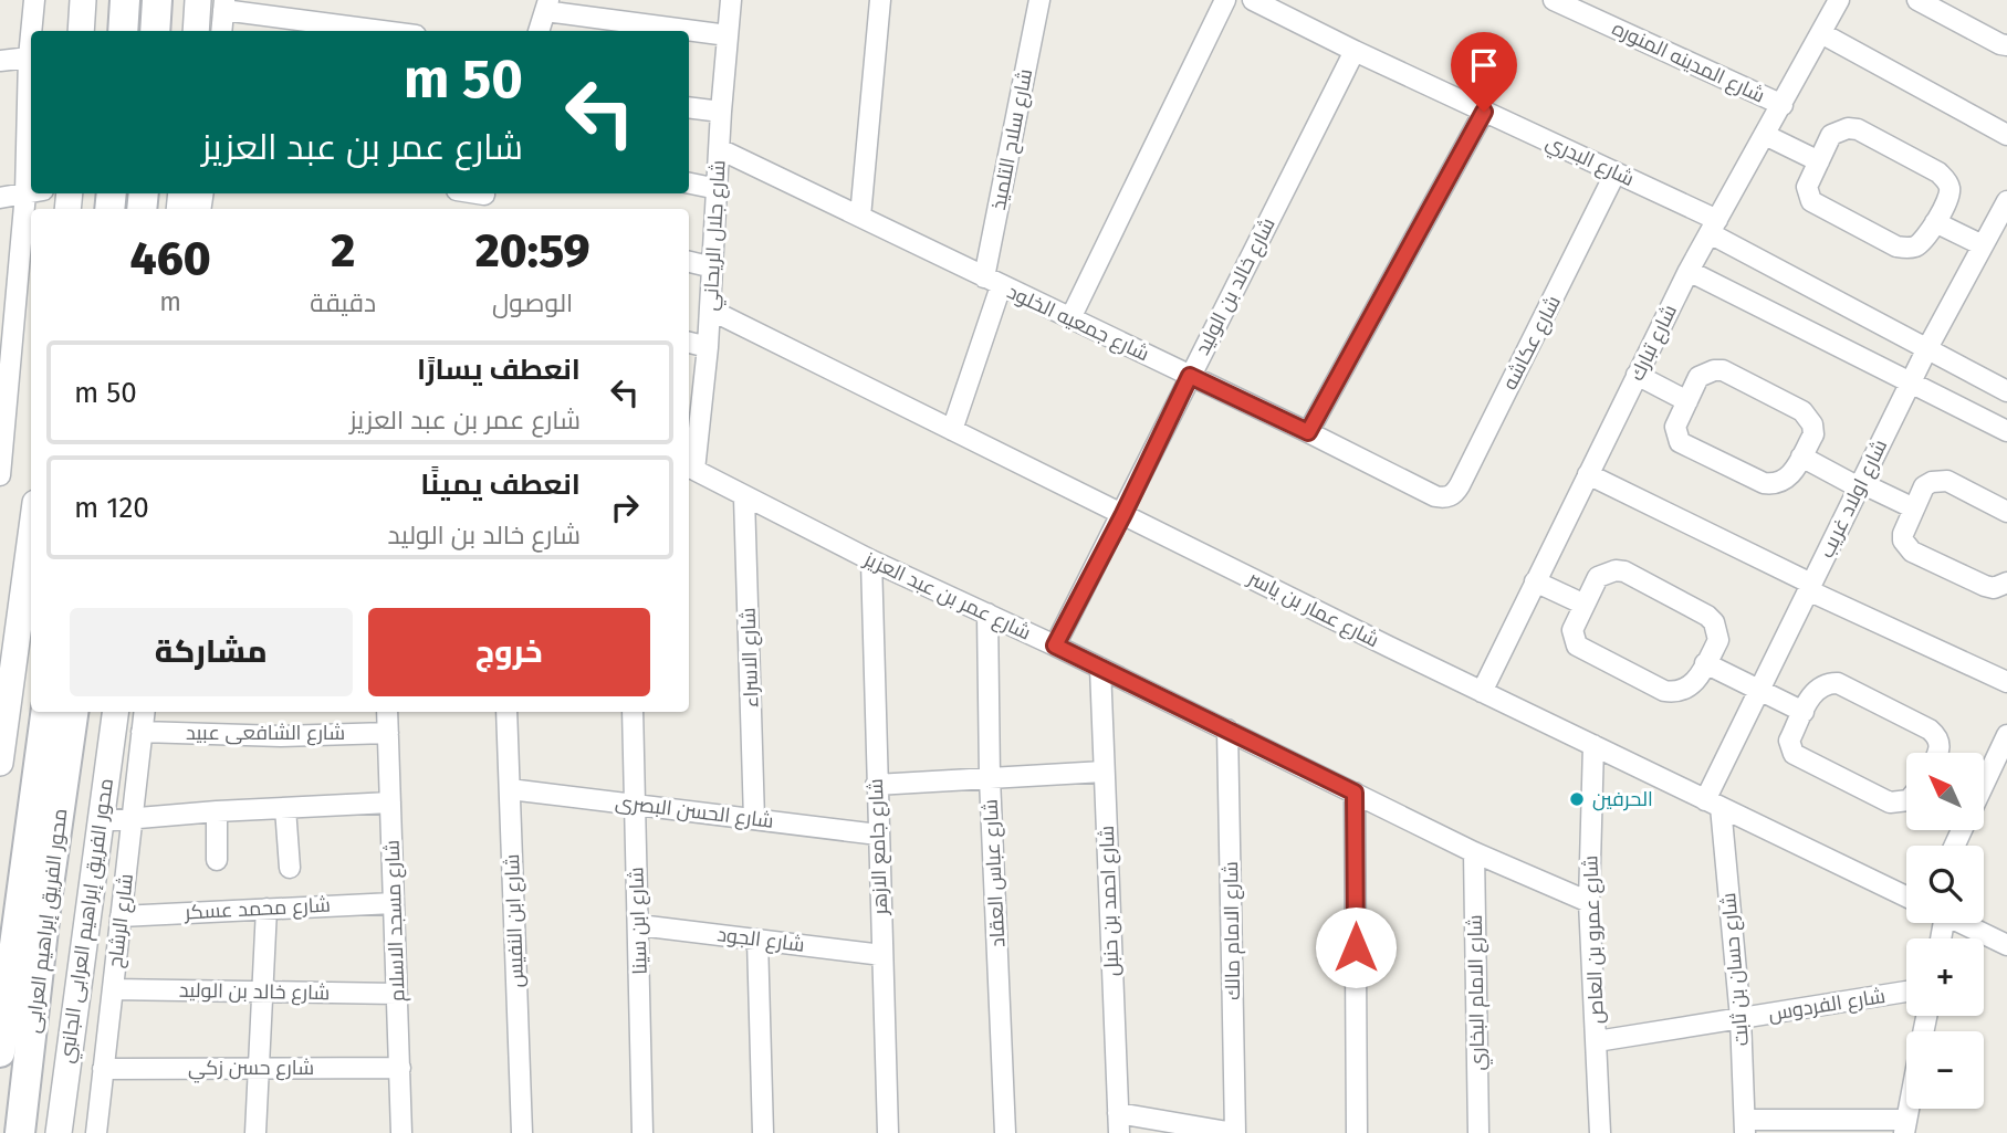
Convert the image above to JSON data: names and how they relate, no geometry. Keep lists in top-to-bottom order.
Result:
{
  "streets": {
    "main road": ["محور الفريق إبراهيم العرابى"],
    "street": [
      "شارع المدينه المنوره",
      "شارع سلاح التلميذ",
      "شارع البدري",
      "شارع جلال الريحاني",
      "شارع خالد بن الوليد",
      "شارع جمعيه الخلود",
      "شارع عكاشه",
      "شارع تبارك",
      "شارع اولاد غريب",
      "شارع عمر بن عبد العزيز",
      "شارع عمار بن ياسر",
      "شارع الاسراء",
      "شارع الشافعى عبيد",
      "شارع الحسن البصرى",
      "شارع جامع الازهر",
      "شارع عباس العقاد",
      "شارع احمد بن حنبل",
      "شارع محمد عسكر",
      "محور الفريق إبراهيم العرابى الجانبي",
      "شارع الرشاح",
      "شارع مسجد الاسلام",
      "شارع ابن النفيس",
      "شارع ابن سينا",
      "شارع الامام مالك",
      "شارع الجود",
      "شارع عمرو بن العاص",
      "شارع حسان بن ثابت",
      "شارع الامام البخاري",
      "شارع الفردوس",
      "شارع حسن زكي"
    ]
  },
  "crossings": [
    ["شارع المدينه المنوره", "شارع تبارك"],
    ["شارع سلاح التلميذ", "شارع جمعيه الخلود"],
    ["شارع سلاح التلميذ", "شارع عمار بن ياسر"],
    ["شارع البدري", "شارع خالد بن الوليد"],
    ["شارع البدري", "شارع عكاشه"],
    ["شارع البدري", "شارع تبارك"],
    ["شارع البدري", "شارع اولاد غريب"],
    ["شارع جلال الريحاني", "شارع جمعيه الخلود"],
    ["شارع جلال الريحاني", "شارع عمر بن عبد العزيز"],
    ["شارع جلال الريحاني", "شارع عمار بن ياسر"],
    ["شارع خالد بن الوليد", "شارع جمعيه الخلود"],
    ["شارع خالد بن الوليد", "شارع عمر بن عبد العزيز"],
    ["شارع خالد بن الوليد", "شارع عمار بن ياسر"],
    ["شارع خالد بن الوليد", "شارع الرشاح"],
    ["شارع خالد بن الوليد", "شارع مسجد الاسلام"],
    ["شارع جمعيه الخلود", "شارع عكاشه"],
    ["شارع تبارك", "شارع عمار بن ياسر"],
    ["شارع اولاد غريب", "شارع عمار بن ياسر"],
    ["شارع اولاد غريب", "شارع حسان بن ثابت"],
    ["شارع عمر بن عبد العزيز", "شارع الاسراء"],
    ["شارع عمر بن عبد العزيز", "شارع جامع الازهر"],
    ["شارع عمر بن عبد العزيز", "شارع عباس العقاد"],
    ["شارع عمر بن عبد العزيز", "شارع احمد بن حنبل"],
    ["شارع عمر بن عبد العزيز", "شارع الامام مالك"],
    ["شارع عمر بن عبد العزيز", "شارع عمرو بن العاص"],
    ["شارع عمر بن عبد العزيز", "شارع الامام البخاري"],
    ["شارع عمار بن ياسر", "شارع عمرو بن العاص"],
    ["شارع عمار بن ياسر", "شارع حسان بن ثابت"],
    ["شارع الاسراء", "شارع الحسن البصرى"],
    ["شارع الشافعى عبيد", "شارع الرشاح"],
    ["شارع الشافعى عبيد", "شارع مسجد الاسلام"],
    ["شارع الحسن البصرى", "شارع جامع الازهر"],
    ["شارع الحسن البصرى", "شارع ابن النفيس"],
    ["شارع الحسن البصرى", "شارع ابن سينا"],
    ["شارع جامع الازهر", "شارع الجود"],
    ["شارع محمد عسكر", "شارع الرشاح"],
    ["شارع محمد عسكر", "شارع مسجد الاسلام"],
    ["شارع الرشاح", "شارع حسن زكي"],
    ["شارع مسجد الاسلام", "شارع حسن زكي"],
    ["شارع ابن سينا", "شارع الجود"],
    ["شارع عمرو بن العاص", "شارع الفردوس"],
    ["شارع حسان بن ثابت", "شارع الفردوس"]
  ],
  "places": ["الحرفين"],
  "north": "top left",
  "page": {
    "turn": ["50 m", "شارع عمر بن عبد العزيز"],
    "eta": [
      "20:59",
      "الوصول",
      "2",
      "دقيقة",
      "460",
      "m"
    ],
    "list": [
      {
        "name": "انعطف يسارًا",
        "note": "شارع عمر بن عبد العزيز",
        "value": "50 m"
      },
      {
        "name": "انعطف يمينًا",
        "note": "شارع خالد بن الوليد",
        "value": "120 m"
      }
    ],
    "buttons": ["خروج", "مشاركة"],
    "map_buttons": ["+", "−"]
  }
}
